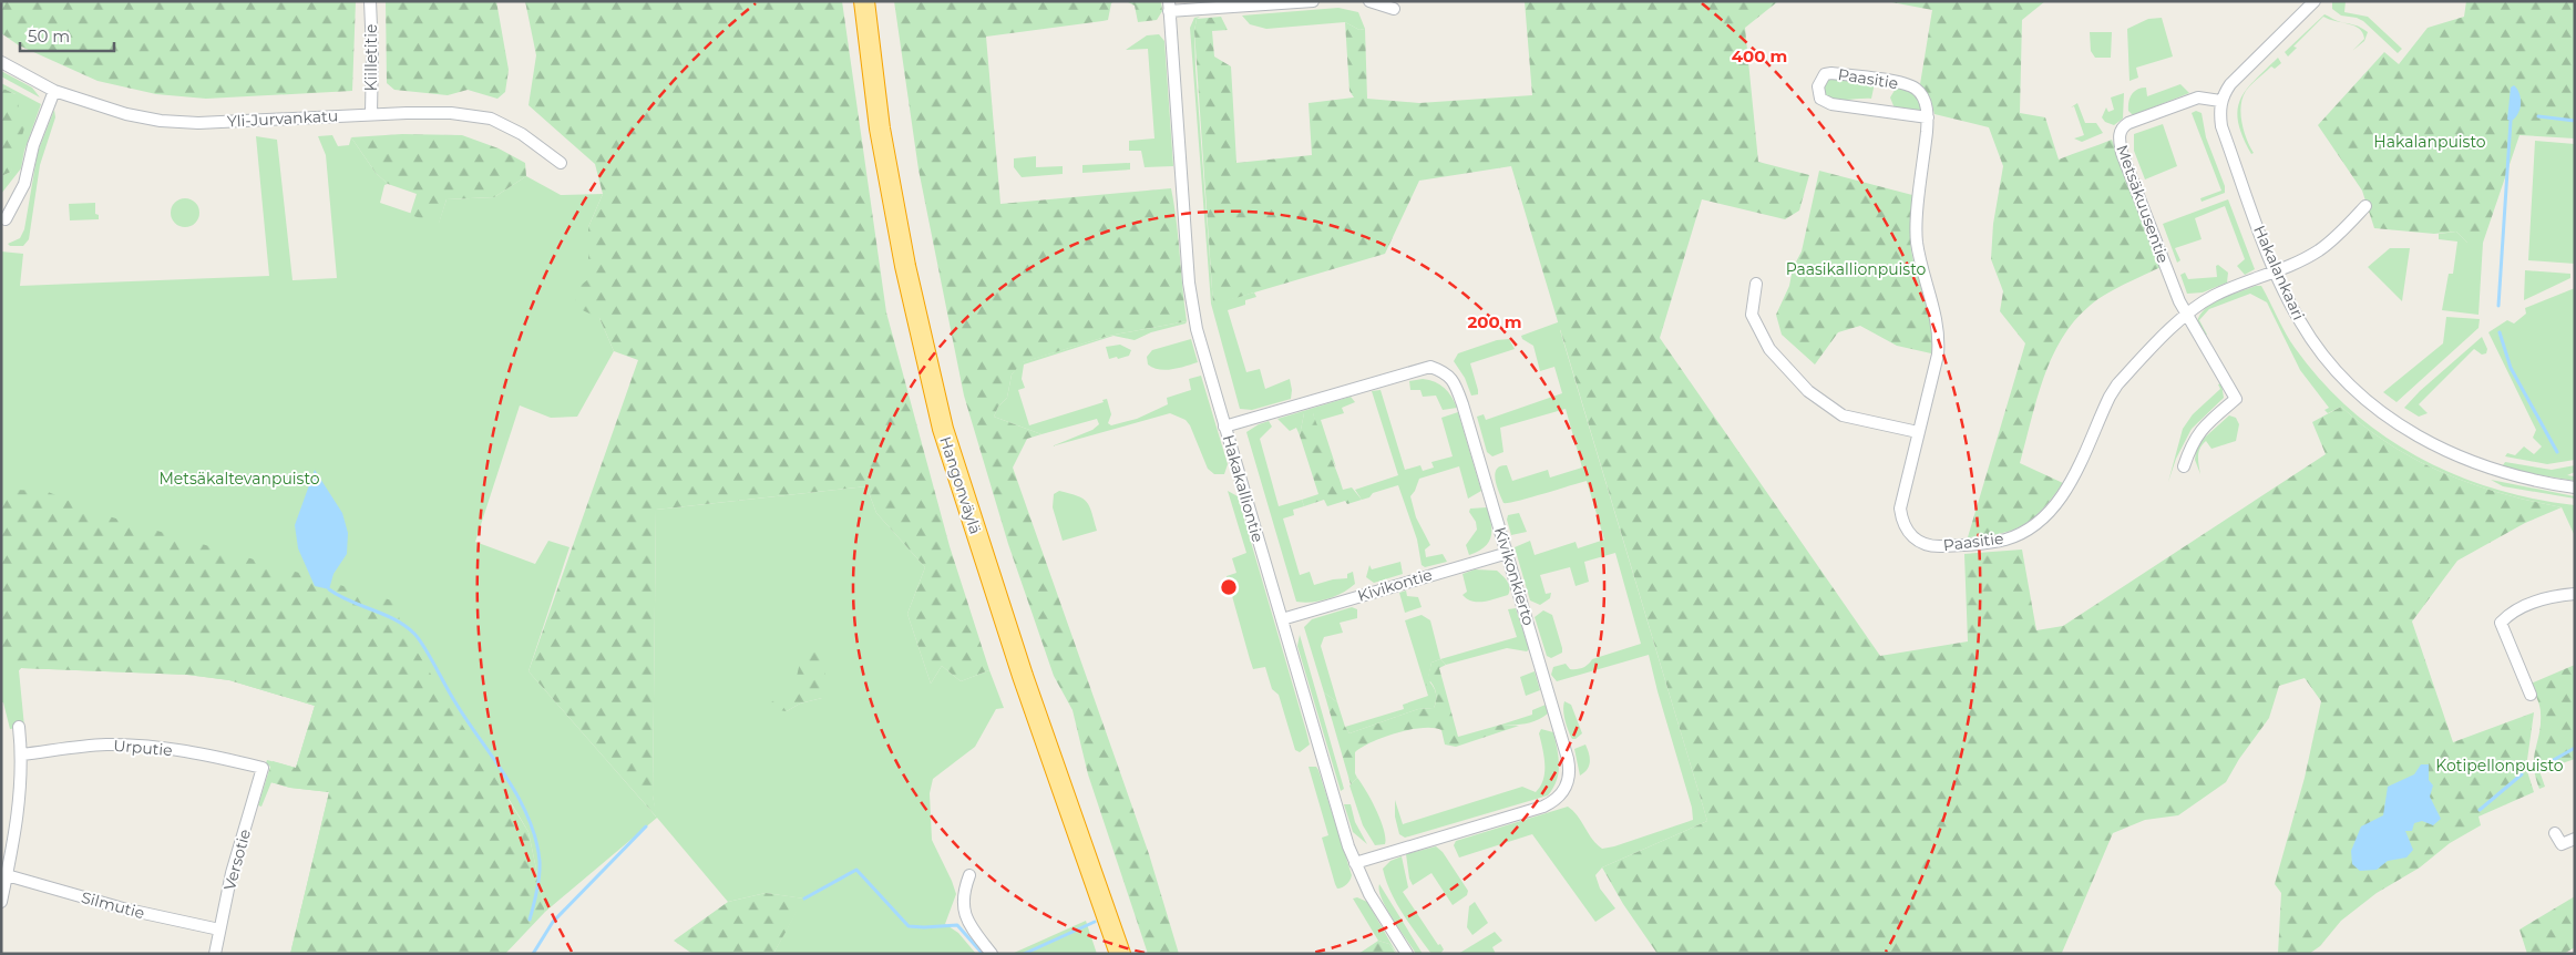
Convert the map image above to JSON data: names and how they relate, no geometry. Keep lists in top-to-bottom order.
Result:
{
  "streets": {
    "highway": ["Hangonväylä"],
    "street": [
      "Kiilletitie",
      "Paasitie",
      "Yli-Jurvankatu",
      "Metsäkuusentie",
      "Hakalankaari",
      "Hakakalliontie",
      "Kivikonkierto",
      "Kivikontie",
      "Urputie",
      "Versotie",
      "Silmutie"
    ]
  },
  "crossings": [
    ["Kiilletitie", "Yli-Jurvankatu"],
    ["Paasitie", "Metsäkuusentie"],
    ["Paasitie", "Hakalankaari"],
    ["Metsäkuusentie", "Hakalankaari"],
    ["Hakakalliontie", "Kivikonkierto"],
    ["Hakakalliontie", "Kivikontie"],
    ["Kivikonkierto", "Kivikontie"],
    ["Urputie", "Versotie"],
    ["Versotie", "Silmutie"]
  ],
  "parks": [
    "Hakalanpuisto",
    "Paasikallionpuisto",
    "Metsäkaltevanpuisto",
    "Kotipellonpuisto"
  ],
  "scale_bar": "50 m",
  "rings": ["400 m", "200 m"]
}
